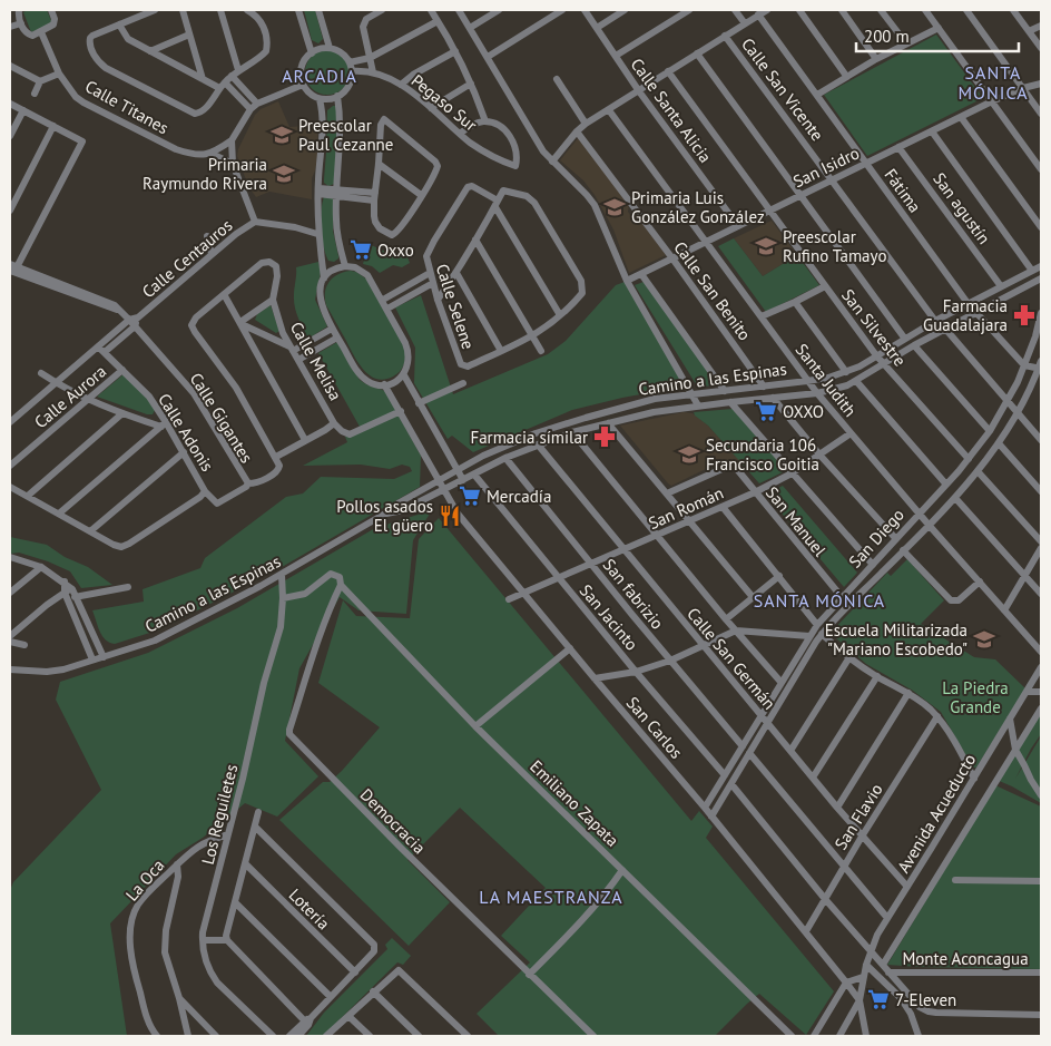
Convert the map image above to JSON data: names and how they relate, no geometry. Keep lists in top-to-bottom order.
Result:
{
  "streets": {
    "street": [
      "Calle San Vicente",
      "Pegaso Sur",
      "Calle Titanes",
      "Calle Santa Alicia",
      "San Isidro",
      "Fátima",
      "San agustín",
      "Calle Centauros",
      "Calle San Benito",
      "Calle Selene",
      "San Silvestre",
      "Calle Melisa",
      "Camino a las Espinas",
      "Santa Judith",
      "Calle Aurora",
      "Calle Gigantes",
      "Calle Adonis",
      "San Román",
      "San Manuel",
      "San Diego",
      "San fabrizio",
      "San Jacinto",
      "Calle San Germán",
      "San Carlos",
      "Emiliano Zapata",
      "Avenida Acueducto",
      "Los Reguiletes",
      "San Flavio",
      "Democracia",
      "La Oca",
      "Lotería",
      "Monte Aconcagua"
    ]
  },
  "crossings": [
    ["Calle San Vicente", "San Isidro"],
    ["Calle San Vicente", "Camino a las Espinas"],
    ["Calle Santa Alicia", "San Isidro"],
    ["San Isidro", "Fátima"],
    ["San Isidro", "San agustín"],
    ["San Isidro", "Calle San Benito"],
    ["San Isidro", "San Silvestre"],
    ["San Isidro", "Santa Judith"],
    ["Fátima", "Camino a las Espinas"],
    ["Fátima", "San Diego"],
    ["San agustín", "Camino a las Espinas"],
    ["Calle Centauros", "Calle Gigantes"],
    ["Calle Centauros", "Calle Adonis"],
    ["Calle San Benito", "Camino a las Espinas"],
    ["San Silvestre", "Camino a las Espinas"],
    ["San Silvestre", "San Diego"],
    ["Camino a las Espinas", "Santa Judith"],
    ["Camino a las Espinas", "San fabrizio"],
    ["Camino a las Espinas", "San Jacinto"],
    ["Camino a las Espinas", "Calle San Germán"],
    ["Camino a las Espinas", "San Carlos"],
    ["Camino a las Espinas", "Los Reguiletes"],
    ["Santa Judith", "San Román"],
    ["Santa Judith", "San Diego"],
    ["Calle Aurora", "Calle Adonis"],
    ["San Román", "San Manuel"],
    ["San Román", "San fabrizio"],
    ["San Román", "San Jacinto"],
    ["San Román", "Calle San Germán"],
    ["San Román", "San Carlos"],
    ["San Manuel", "San Diego"],
    ["San Diego", "San fabrizio"],
    ["San Diego", "San Jacinto"],
    ["San Diego", "Calle San Germán"],
    ["San Diego", "San Carlos"],
    ["Calle San Germán", "Avenida Acueducto"],
    ["Calle San Germán", "San Flavio"],
    ["San Carlos", "Avenida Acueducto"],
    ["San Carlos", "San Flavio"],
    ["Emiliano Zapata", "Democracia"],
    ["Los Reguiletes", "La Oca"]
  ],
  "districts": [
    "SANTA MÓNICA",
    "ARCADIA",
    "SANTA MÓNICA",
    "LA MAESTRANZA"
  ],
  "parks": ["La Piedra Grande"],
  "places": {
    "school or university": [
      "Preescolar Paul Cezanne",
      "Primaria Raymundo Rivera",
      "Primaria Luis González González",
      "Preescolar Rufino Tamayo",
      "Secundaria 106 Francisco Goitia",
      "Escuela Militarizada \"Mariano Escobedo\""
    ],
    "supermarket": [
      "Oxxo",
      "OXXO",
      "Mercadía",
      "7-Eleven"
    ],
    "pharmacy": ["Farmacia Guadalajara", "Farmacia símilar"],
    "restaurant": ["Pollos asados El güero"]
  },
  "scale_bar": "200 m"
}
